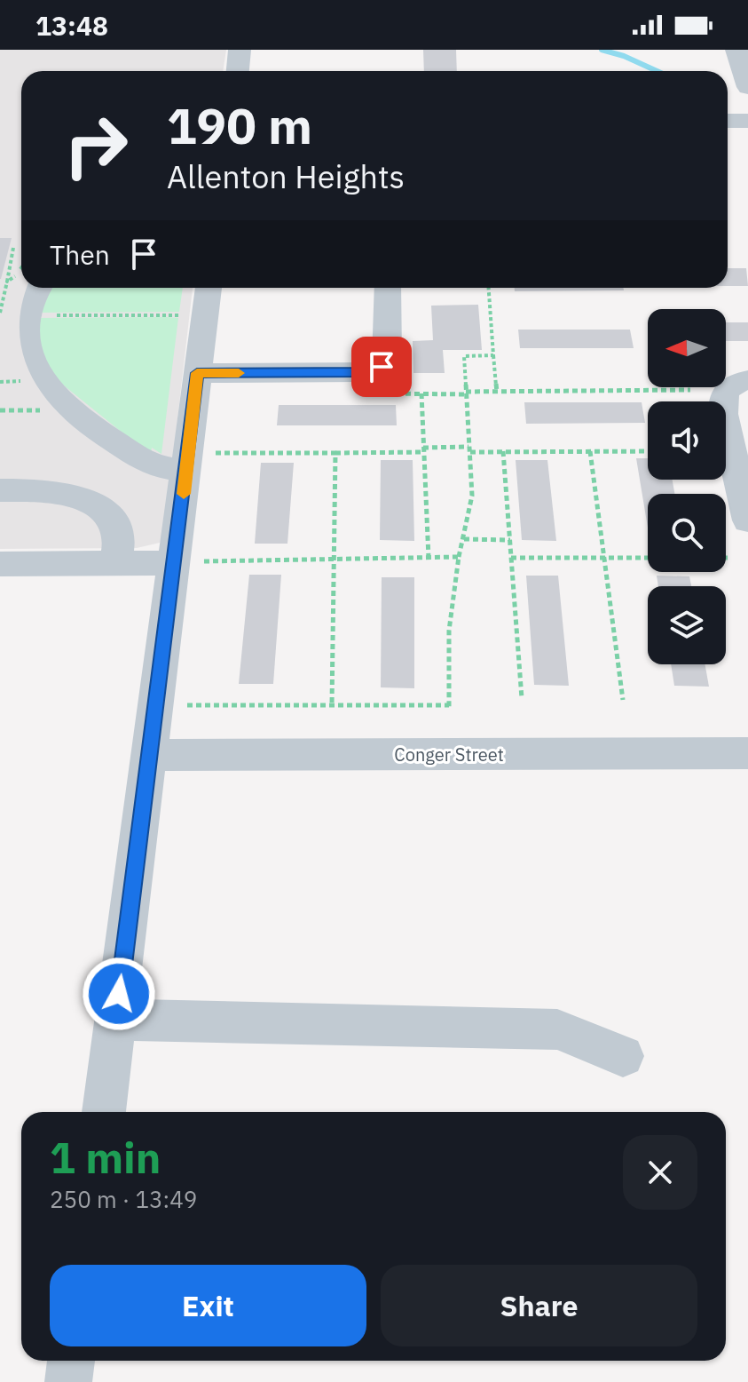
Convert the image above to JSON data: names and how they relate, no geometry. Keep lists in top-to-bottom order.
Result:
{
  "streets": {
    "street": ["Conger Street"]
  },
  "north": "left",
  "page": {
    "status": "13:48",
    "turn": ["190 m", "Allenton Heights"],
    "then": "Then",
    "heading": ["1 min", "250 m · 13:49"],
    "buttons": ["Exit", "Share"]
  }
}
